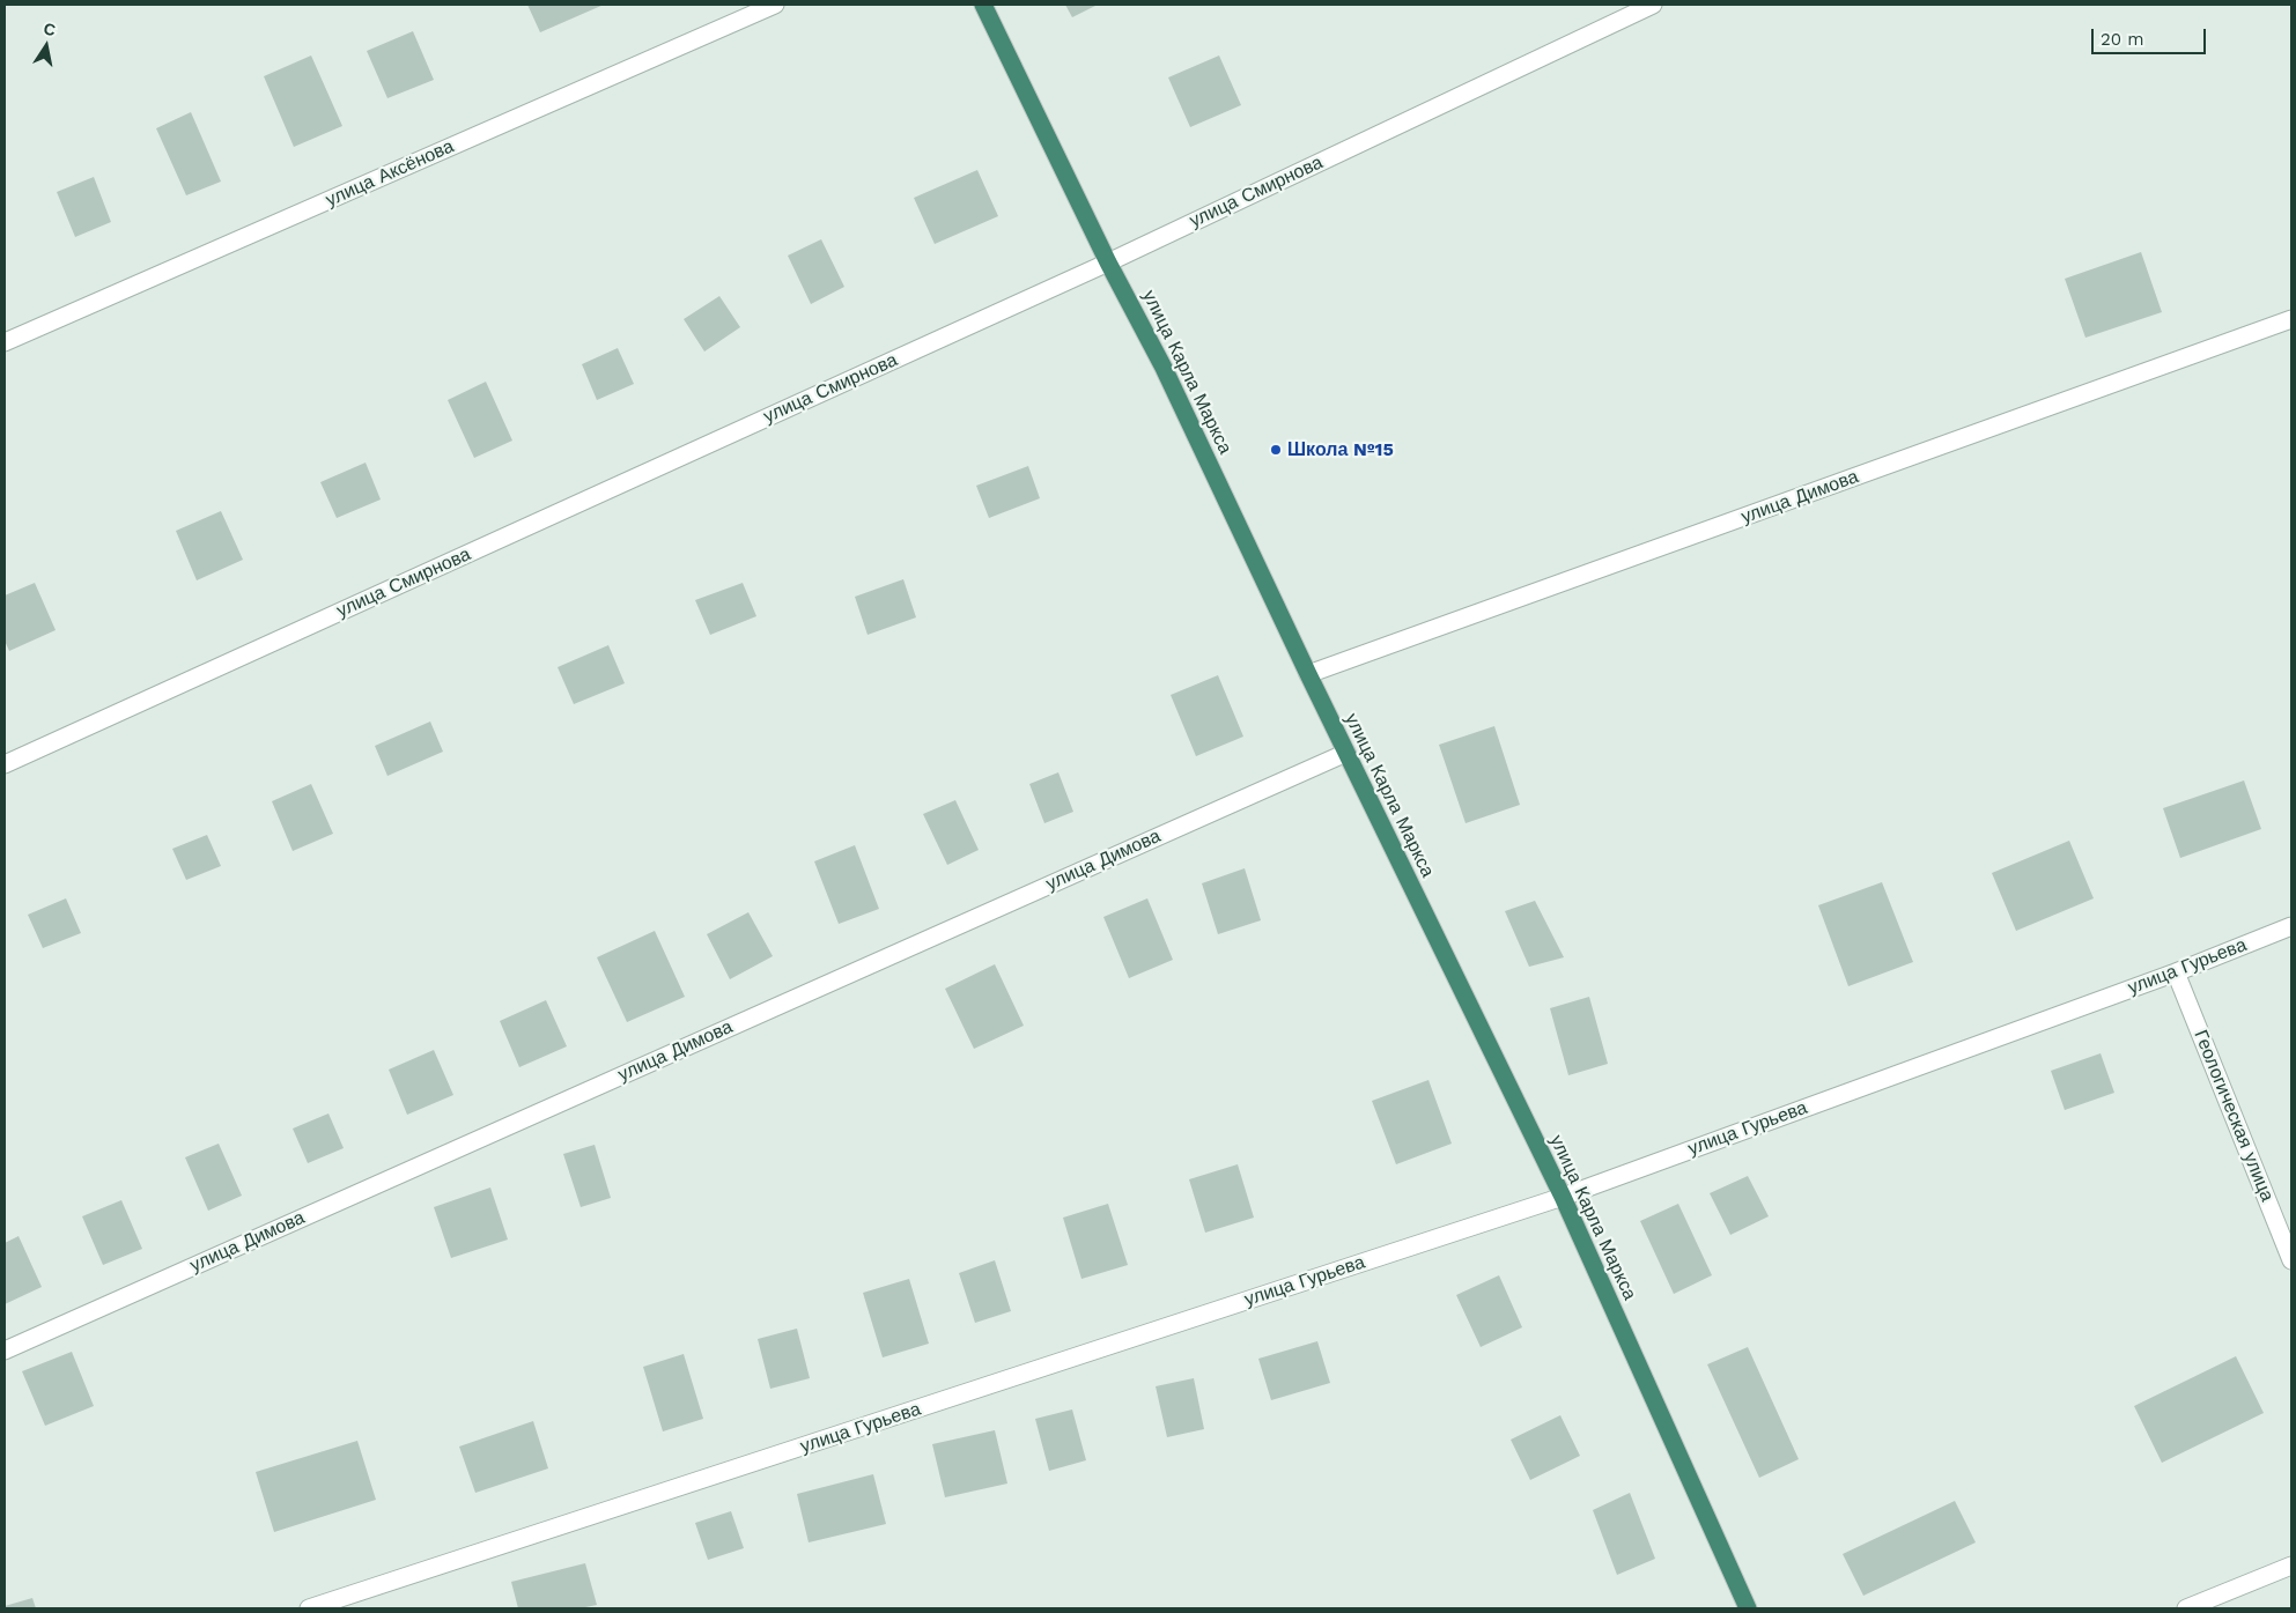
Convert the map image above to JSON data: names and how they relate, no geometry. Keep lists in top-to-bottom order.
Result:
{
  "streets": {
    "highway": ["улица Карла Маркса"],
    "street": [
      "улица Аксёнова",
      "улица Смирнова",
      "улица Димова",
      "улица Гурьева",
      "Геологическая улица"
    ]
  },
  "crossings": [
    ["улица Смирнова", "улица Карла Маркса"],
    ["улица Карла Маркса", "улица Димова"],
    ["улица Карла Маркса", "улица Гурьева"],
    ["улица Гурьева", "Геологическая улица"]
  ],
  "places": ["Школа №15"],
  "scale_bar": "20 m",
  "north": "top"
}
